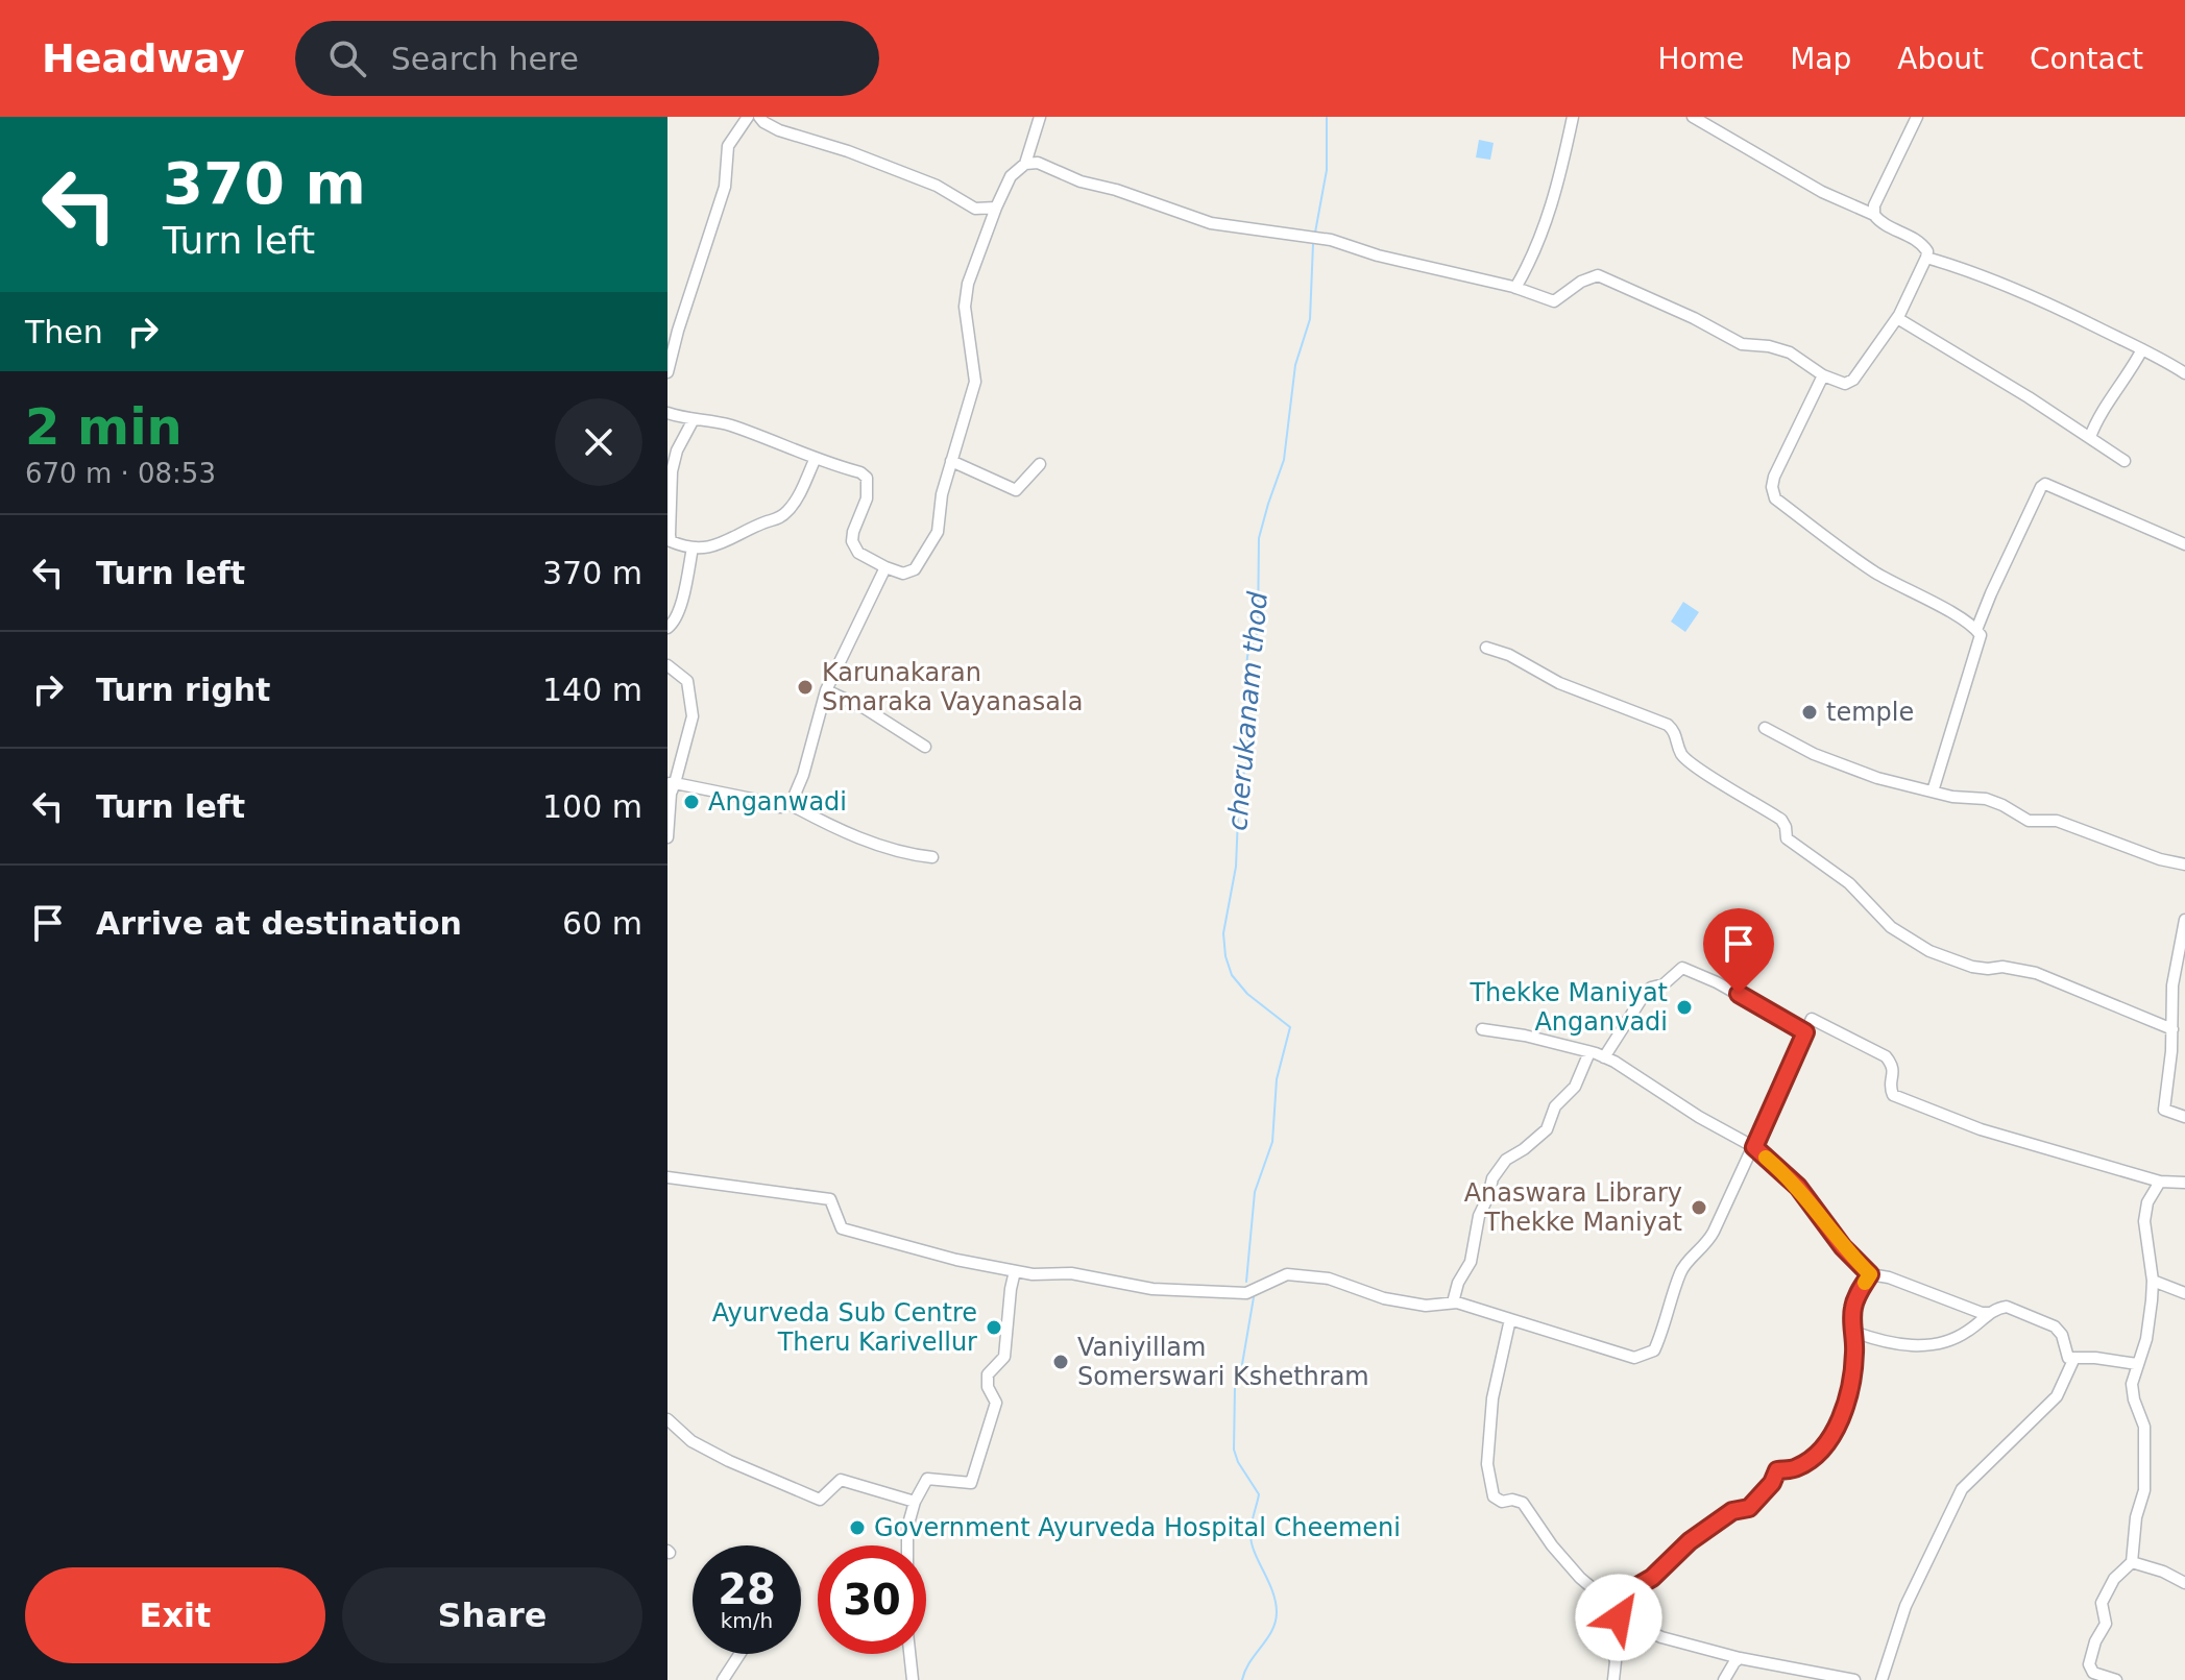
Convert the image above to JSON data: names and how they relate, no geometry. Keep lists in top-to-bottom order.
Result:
{
  "water": ["cherukanam thod"],
  "places": [
    "Karunakaran Smaraka Vayanasala",
    "temple",
    "Anganwadi",
    "Thekke Maniyat Anganvadi",
    "Anaswara Library Thekke Maniyat",
    "Ayurveda Sub Centre Theru Karivellur",
    "Vaniyillam Somerswari Kshethram",
    "Government Ayurveda Hospital Cheemeni"
  ],
  "page": {
    "header": "Headway",
    "search": "Search here",
    "nav": [
      "Home",
      "Map",
      "About",
      "Contact"
    ],
    "turn": ["370 m", "Turn left"],
    "then": "Then",
    "heading": ["2 min", "670 m · 08:53"],
    "list": [
      {
        "name": "Turn left",
        "value": "370 m"
      },
      {
        "name": "Turn right",
        "value": "140 m"
      },
      {
        "name": "Turn left",
        "value": "100 m"
      },
      {
        "name": "Arrive at destination",
        "value": "60 m"
      }
    ],
    "speed": "28 km/h",
    "limit": "30",
    "buttons": ["Exit", "Share"]
  }
}
